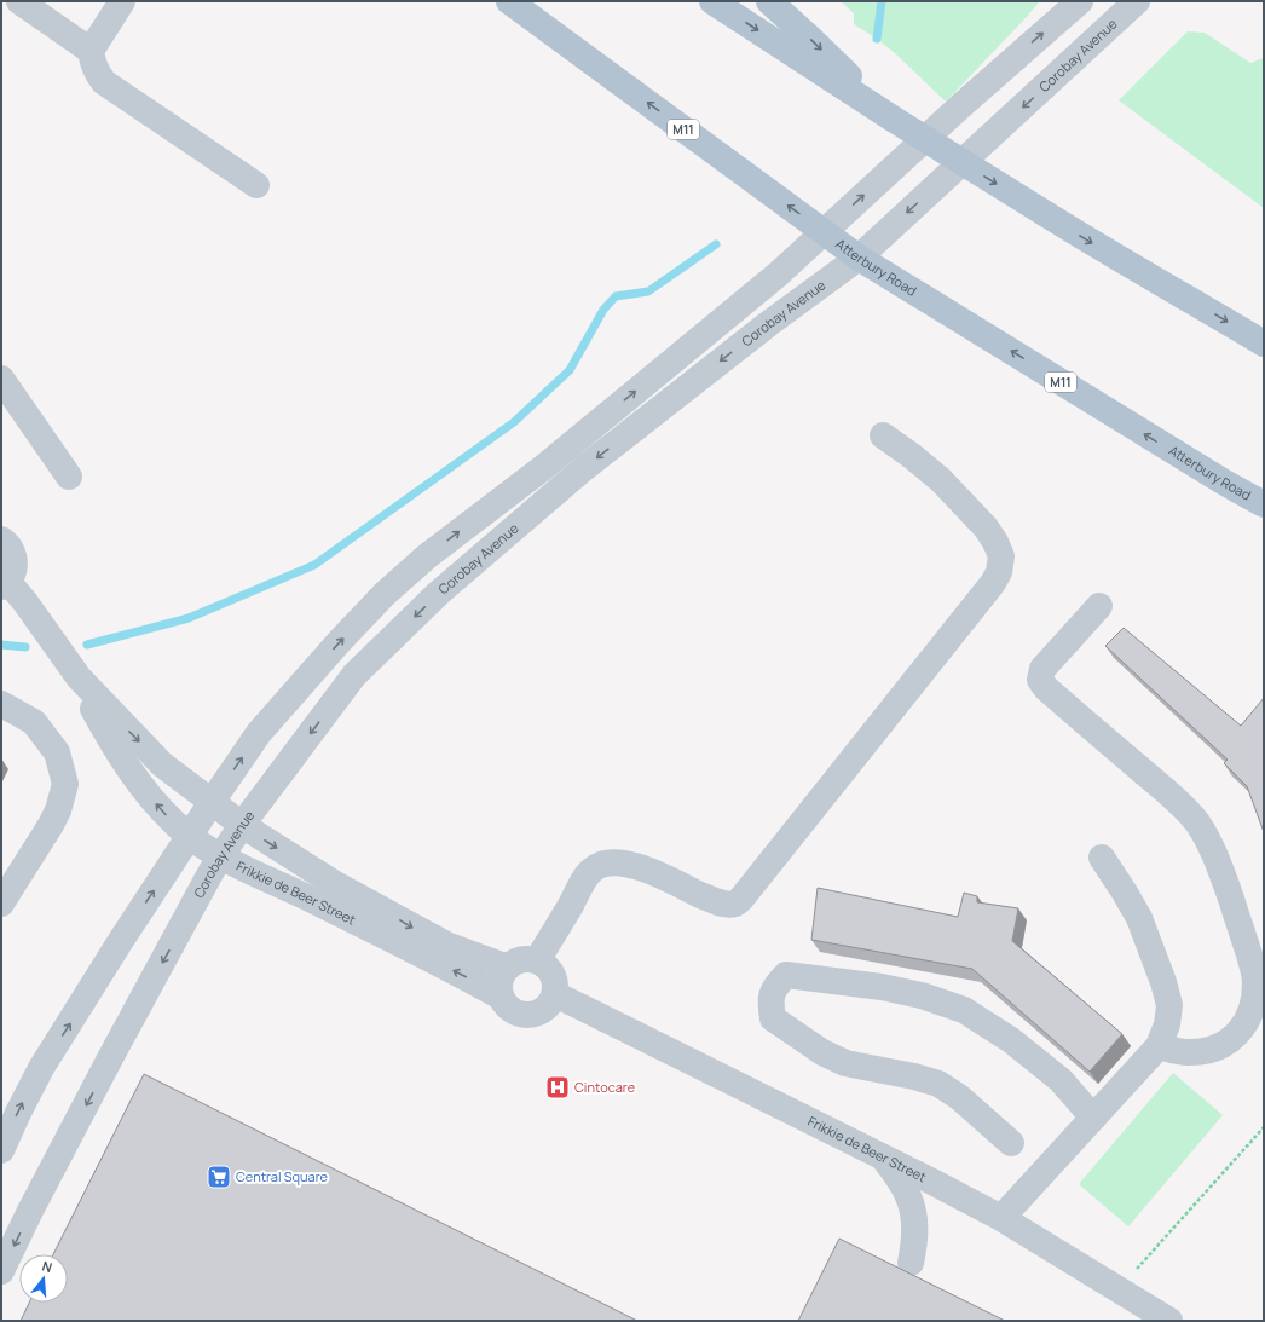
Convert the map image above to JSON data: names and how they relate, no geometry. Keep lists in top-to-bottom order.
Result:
{
  "streets": {
    "main road": ["M11", "Atterbury Road"],
    "street": ["Corobay Avenue", "Frikkie de Beer Street"]
  },
  "crossings": [
    ["Corobay Avenue", "Atterbury Road"],
    ["Corobay Avenue", "Frikkie de Beer Street"]
  ],
  "places": {
    "hospital": ["Cintocare"],
    "supermarket": ["Central Square"]
  },
  "north": "top"
}
